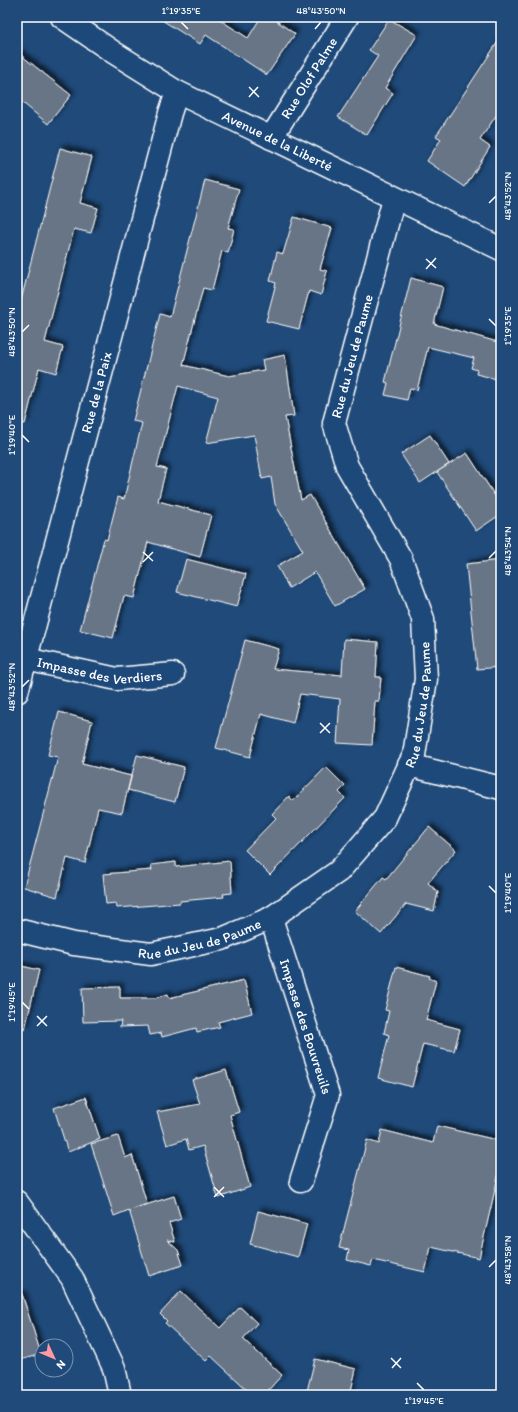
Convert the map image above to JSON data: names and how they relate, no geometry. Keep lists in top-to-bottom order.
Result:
{
  "streets": {
    "street": [
      "Rue Olof Palme",
      "Avenue de la Liberté",
      "Rue du Jeu de Paume",
      "Rue de la Paix",
      "Impasse des Verdiers",
      "Impasse des Bouvreuils"
    ]
  },
  "crossings": [
    ["Rue Olof Palme", "Avenue de la Liberté"],
    ["Avenue de la Liberté", "Rue du Jeu de Paume"],
    ["Avenue de la Liberté", "Rue de la Paix"],
    ["Rue du Jeu de Paume", "Impasse des Bouvreuils"],
    ["Rue de la Paix", "Impasse des Verdiers"]
  ],
  "north": "bottom right",
  "coordinates": [
    "1°19'35\"E",
    "48°43'50\"N",
    "48°43'52\"N",
    "1°19'40\"E",
    "48°43'54\"N",
    "1°19'45\"E",
    "48°43'58\"N"
  ]
}
